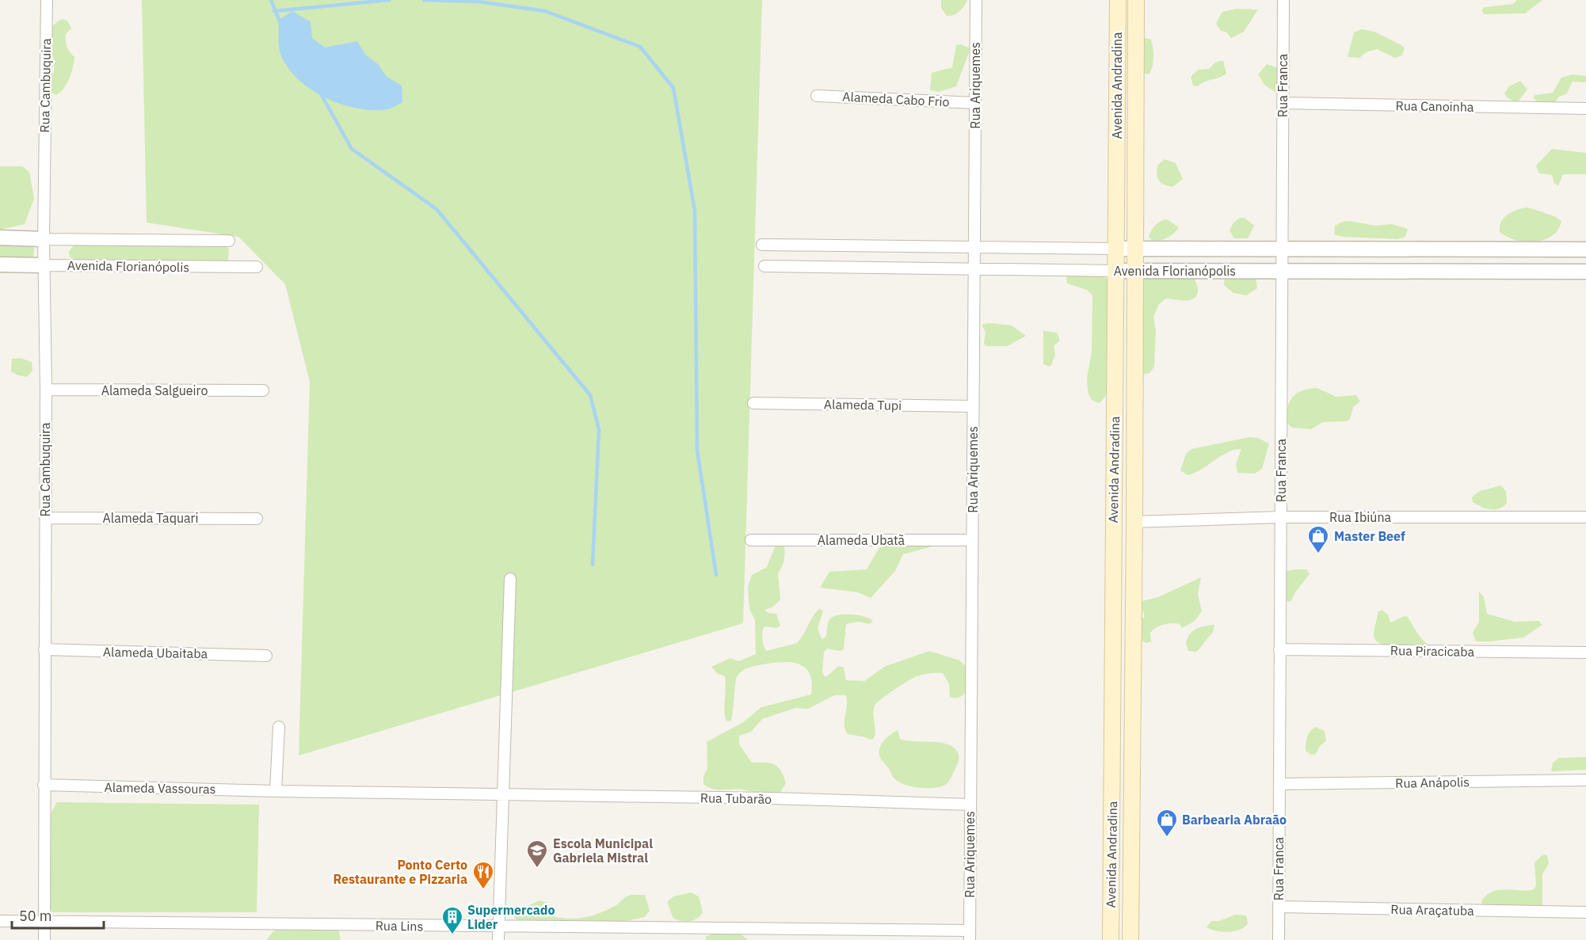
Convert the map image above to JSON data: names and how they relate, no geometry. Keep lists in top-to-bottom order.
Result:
{
  "streets": {
    "main road": ["Avenida Andradina"],
    "street": [
      "Rua Cambuquira",
      "Rua Ariquemes",
      "Rua Franca",
      "Alameda Cabo Frio",
      "Rua Canoinha",
      "Avenida Florianópolis",
      "Alameda Salgueiro",
      "Alameda Tupi",
      "Rua Ibiúna",
      "Alameda Taquari",
      "Alameda Ubatã",
      "Rua Piracicaba",
      "Alameda Ubaitaba",
      "Rua Anápolis",
      "Alameda Vassouras",
      "Rua Tubarão",
      "Rua Araçatuba",
      "Rua Lins"
    ]
  },
  "crossings": [
    ["Rua Cambuquira", "Avenida Florianópolis"],
    ["Rua Cambuquira", "Alameda Salgueiro"],
    ["Rua Cambuquira", "Alameda Taquari"],
    ["Rua Cambuquira", "Alameda Ubaitaba"],
    ["Rua Cambuquira", "Alameda Vassouras"],
    ["Rua Cambuquira", "Rua Lins"],
    ["Rua Ariquemes", "Alameda Cabo Frio"],
    ["Rua Ariquemes", "Avenida Florianópolis"],
    ["Rua Ariquemes", "Alameda Tupi"],
    ["Rua Ariquemes", "Alameda Ubatã"],
    ["Rua Ariquemes", "Rua Tubarão"],
    ["Rua Ariquemes", "Rua Lins"],
    ["Avenida Andradina", "Avenida Florianópolis"],
    ["Avenida Andradina", "Rua Ibiúna"],
    ["Rua Franca", "Rua Canoinha"],
    ["Rua Franca", "Avenida Florianópolis"],
    ["Rua Franca", "Rua Ibiúna"],
    ["Rua Franca", "Rua Piracicaba"],
    ["Rua Franca", "Rua Anápolis"],
    ["Rua Franca", "Rua Araçatuba"],
    ["Alameda Vassouras", "Rua Tubarão"]
  ],
  "places": {
    "shop": ["Master Beef", "Barbearia Abraão"],
    "school or university": ["Escola Municipal Gabriela Mistral"],
    "restaurant": ["Ponto Certo Restaurante e Pizzaria"],
    "building": ["Supermercado Lider"]
  },
  "scale_bar": "50 m"
}
